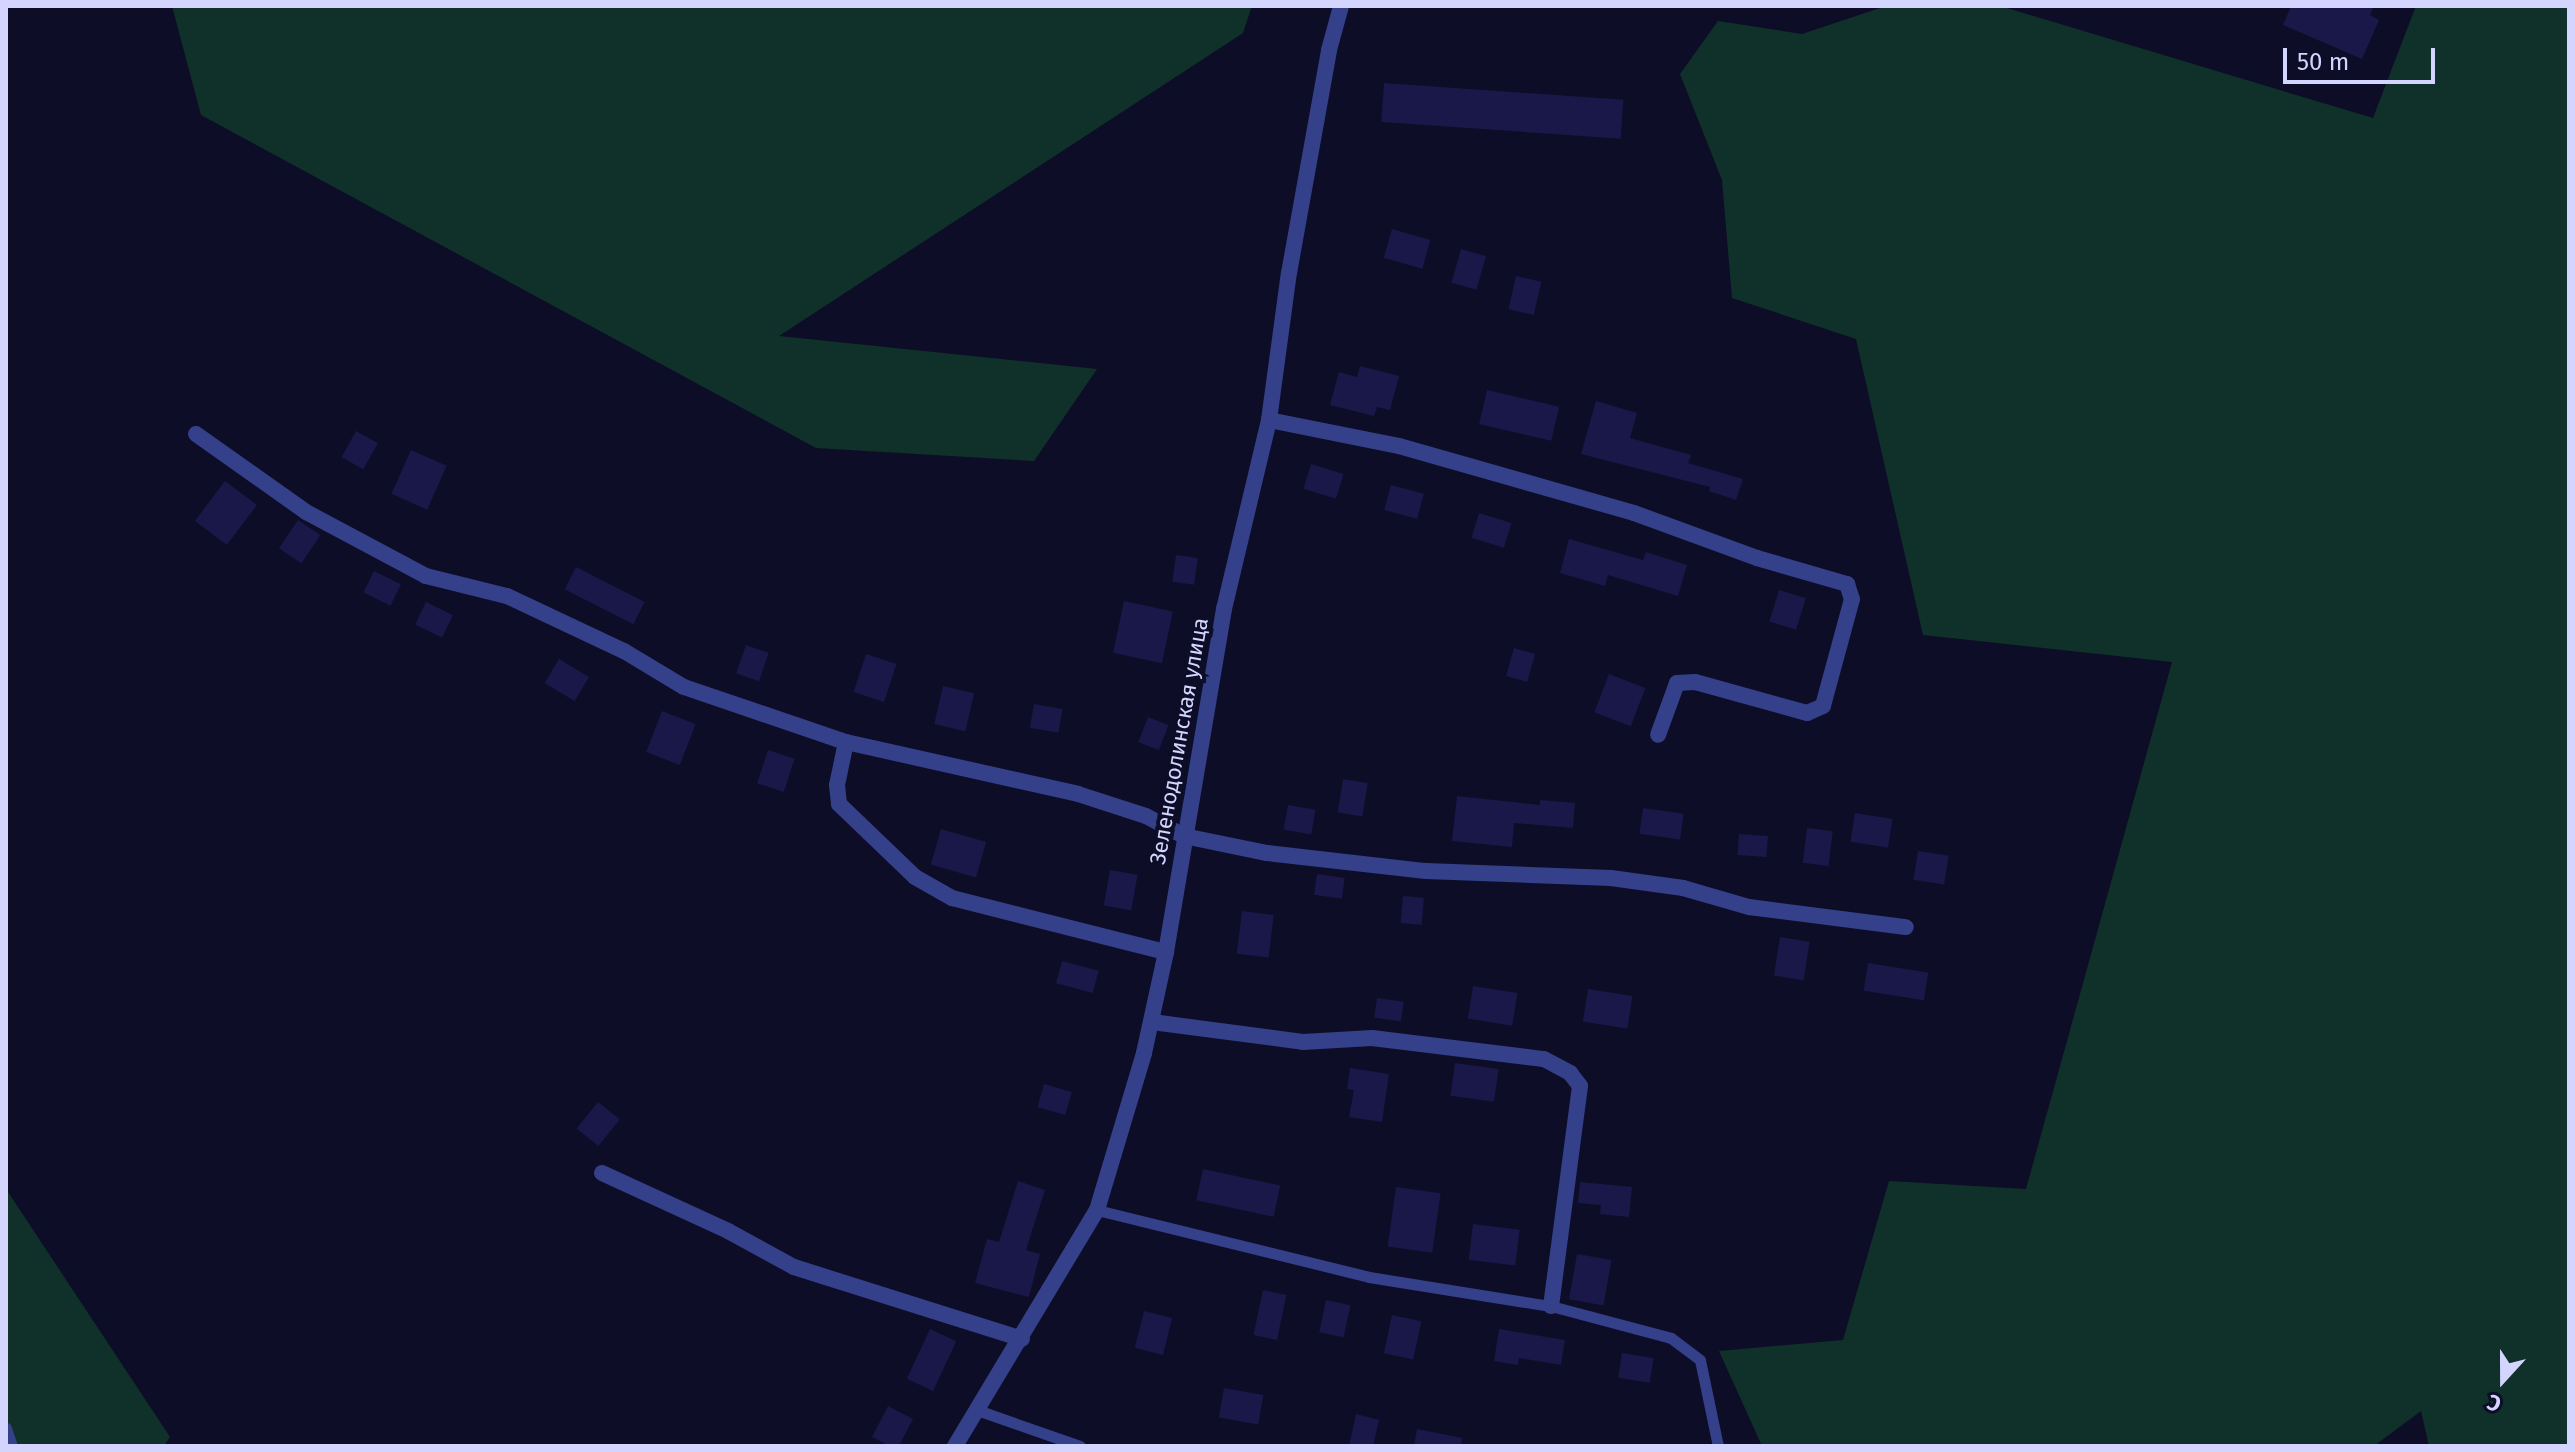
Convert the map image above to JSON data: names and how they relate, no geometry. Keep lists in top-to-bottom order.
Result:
{
  "streets": {
    "street": ["Зеленодолинская улица"]
  },
  "scale_bar": "50 m",
  "north": "bottom"
}
